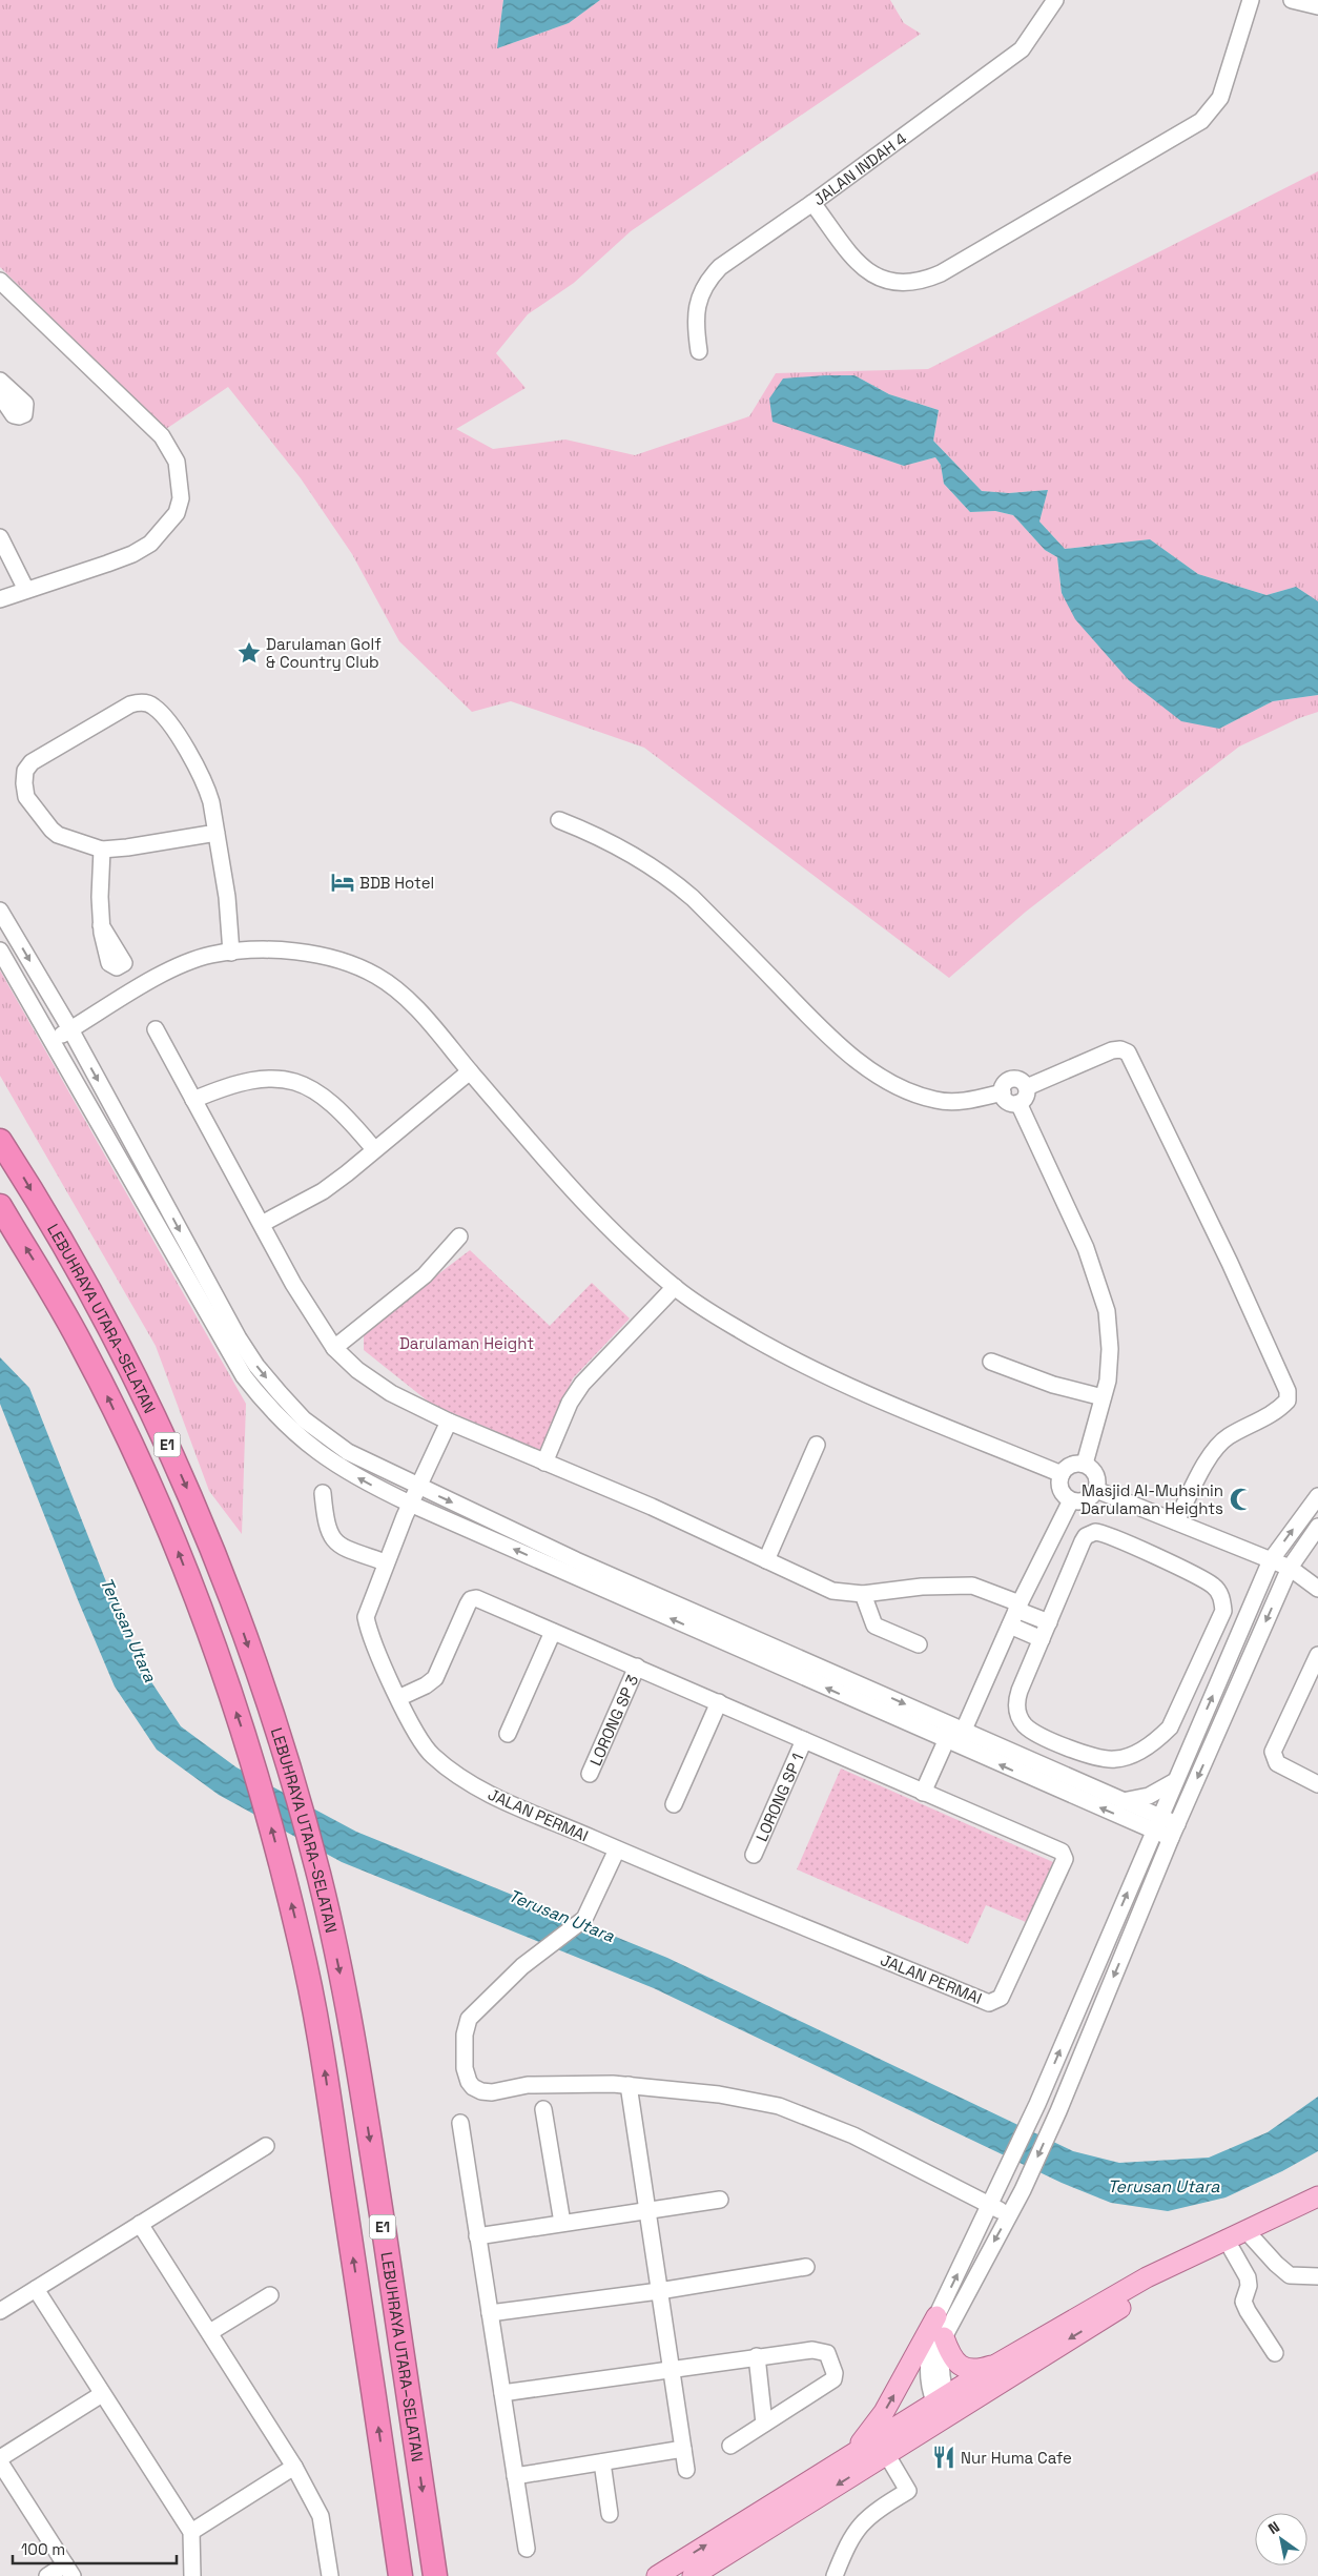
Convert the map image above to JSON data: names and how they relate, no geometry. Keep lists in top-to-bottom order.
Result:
{
  "streets": {
    "highway": ["LEBUHRAYA UTARA–SELATAN", "E1"],
    "street": [
      "JALAN INDAH 4",
      "LORONG SP 3",
      "LORONG SP 1",
      "JALAN PERMAI"
    ]
  },
  "crossings": [
    ["LORONG SP 3", "JALAN PERMAI"],
    ["LORONG SP 1", "JALAN PERMAI"]
  ],
  "water": ["Terusan Utara"],
  "parks": ["Darulaman Height"],
  "places": {
    "place": ["Darulaman Golf & Country Club"],
    "hotel": ["BDB Hotel"],
    "mosque": ["Masjid Al-Muhsinin Darulaman Heights"],
    "restaurant": ["Nur Huma Cafe"]
  },
  "scale_bar": "100 m",
  "north": "top left"
}
